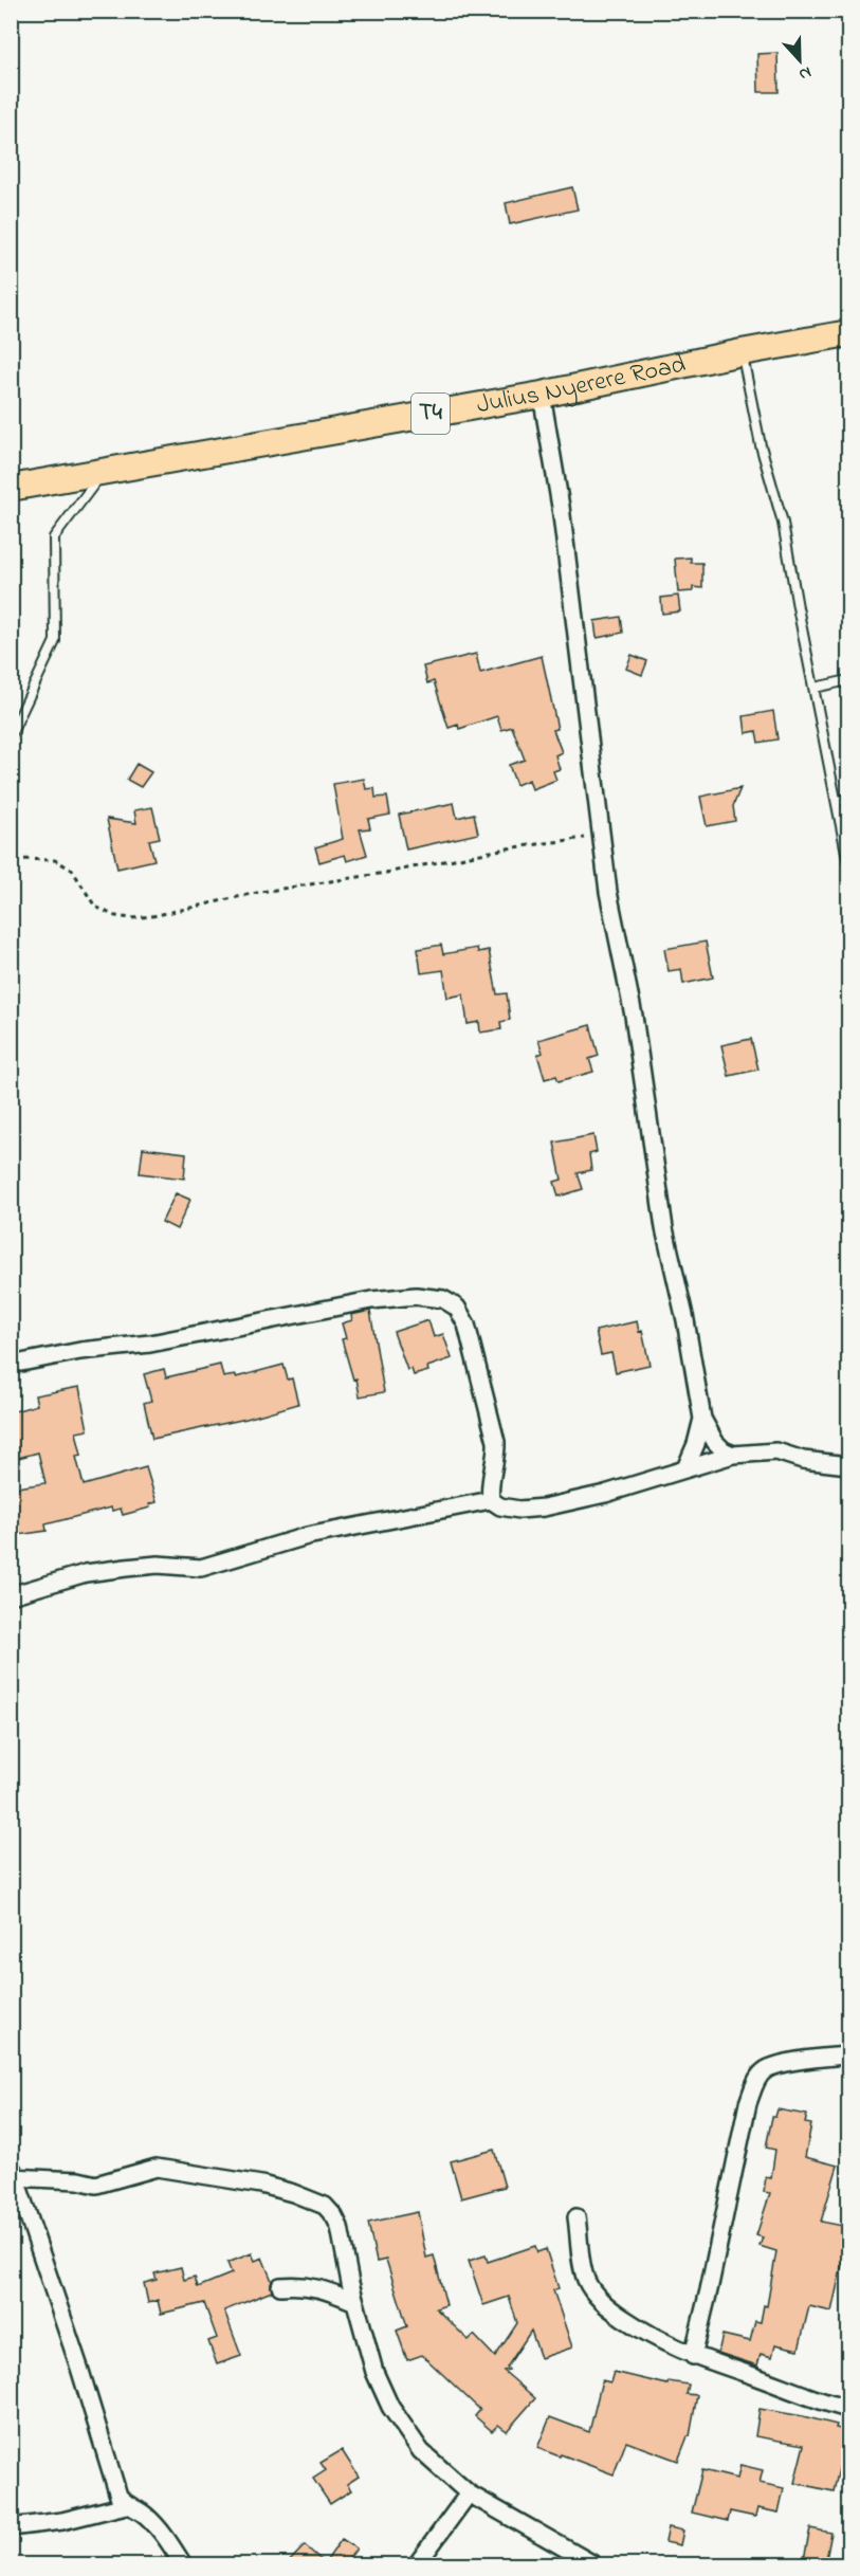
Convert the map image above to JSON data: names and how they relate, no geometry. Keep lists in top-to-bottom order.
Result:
{
  "streets": {
    "highway": ["Julius Nyerere Road", "T4"]
  },
  "north": "bottom"
}
